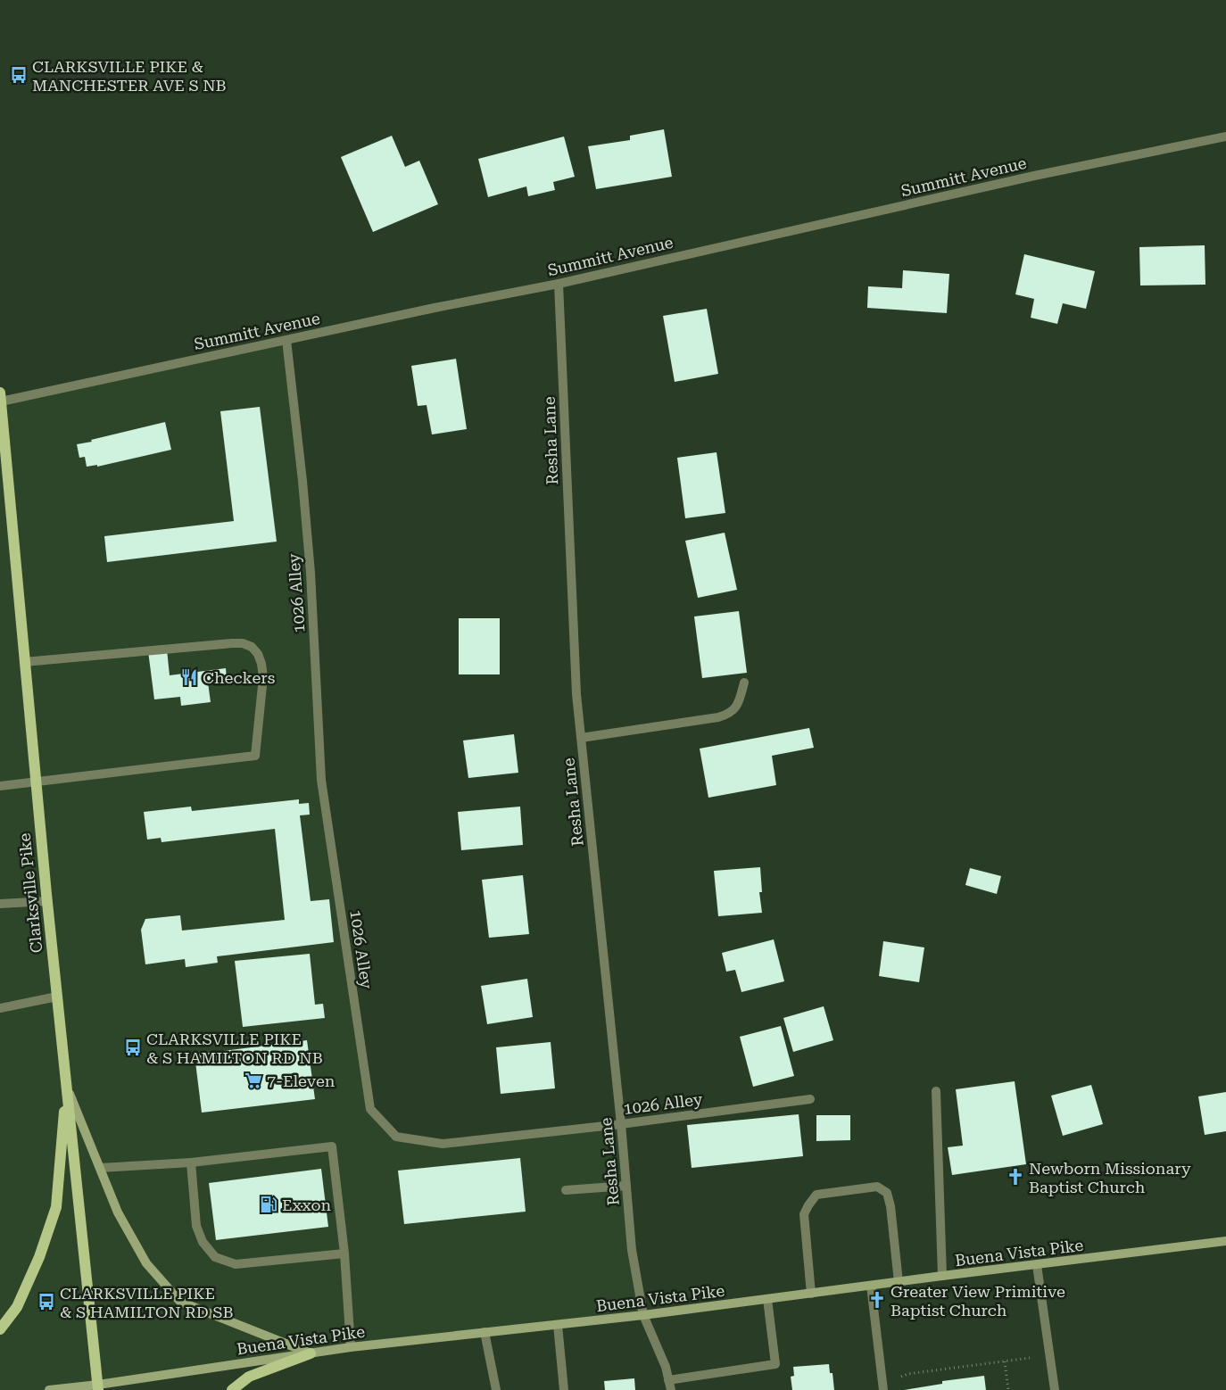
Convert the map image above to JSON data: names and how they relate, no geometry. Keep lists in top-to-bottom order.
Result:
{
  "streets": {
    "main road": ["Clarksville Pike", "Buena Vista Pike"],
    "street": ["Summitt Avenue", "Resha Lane", "1026 Alley"]
  },
  "crossings": [
    ["Summitt Avenue", "Resha Lane"],
    ["Summitt Avenue", "1026 Alley"],
    ["Summitt Avenue", "Clarksville Pike"],
    ["Resha Lane", "1026 Alley"],
    ["Resha Lane", "Buena Vista Pike"],
    ["Clarksville Pike", "Buena Vista Pike"]
  ],
  "places": {
    "bus stop": ["CLARKSVILLE PIKE & MANCHESTER AVE S NB", "CLARKSVILLE PIKE & S HAMILTON RD NB", "CLARKSVILLE PIKE & S HAMILTON RD SB"],
    "restaurant": ["Checkers"],
    "supermarket": ["7-Eleven"],
    "church": ["Newborn Missionary Baptist Church", "Greater View Primitive Baptist Church"],
    "fuel station": ["Exxon"]
  }
}
